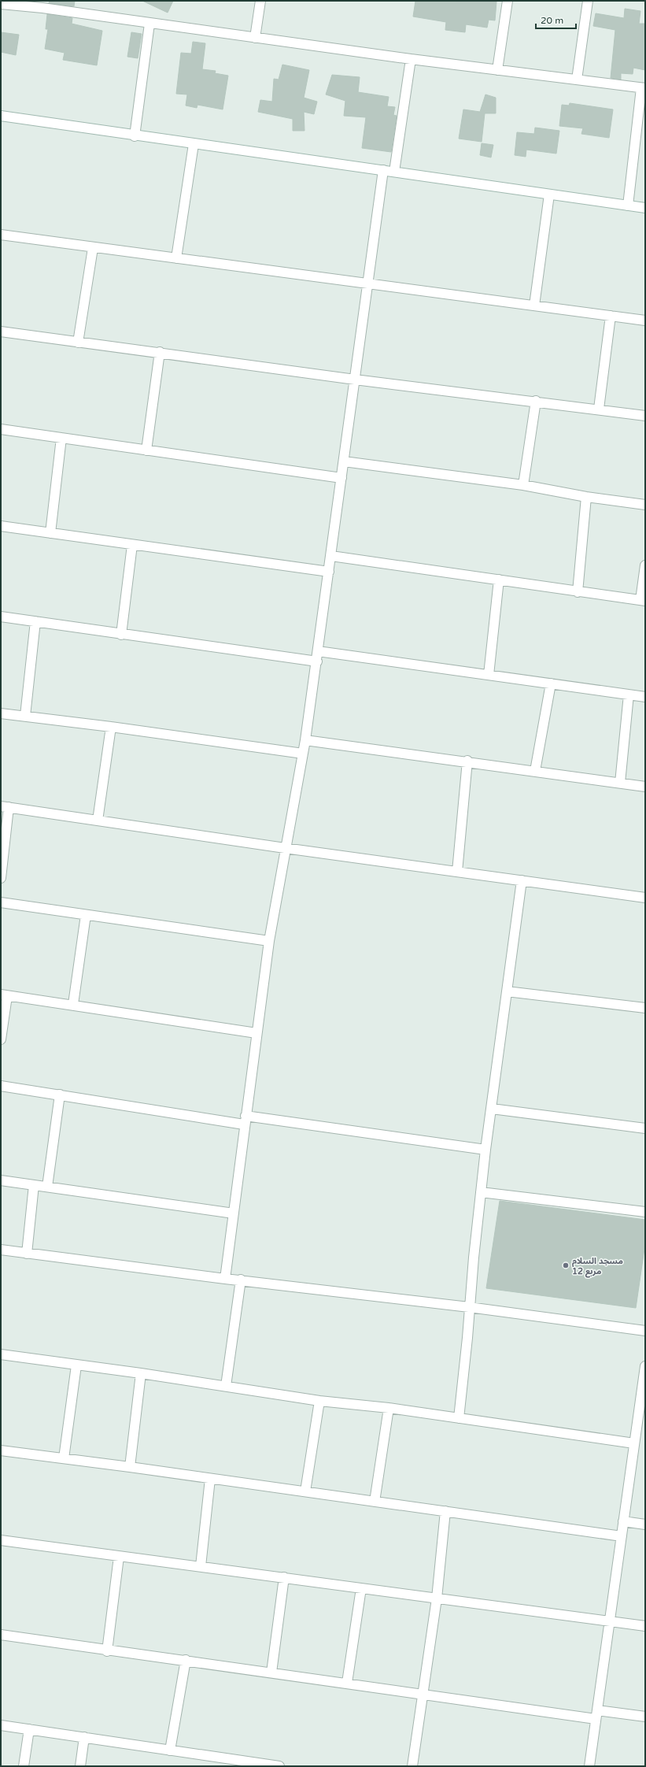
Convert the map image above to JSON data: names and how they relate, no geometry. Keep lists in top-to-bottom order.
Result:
{
  "places": ["مسجد السلام مربع 12"],
  "scale_bar": "20 m"
}
